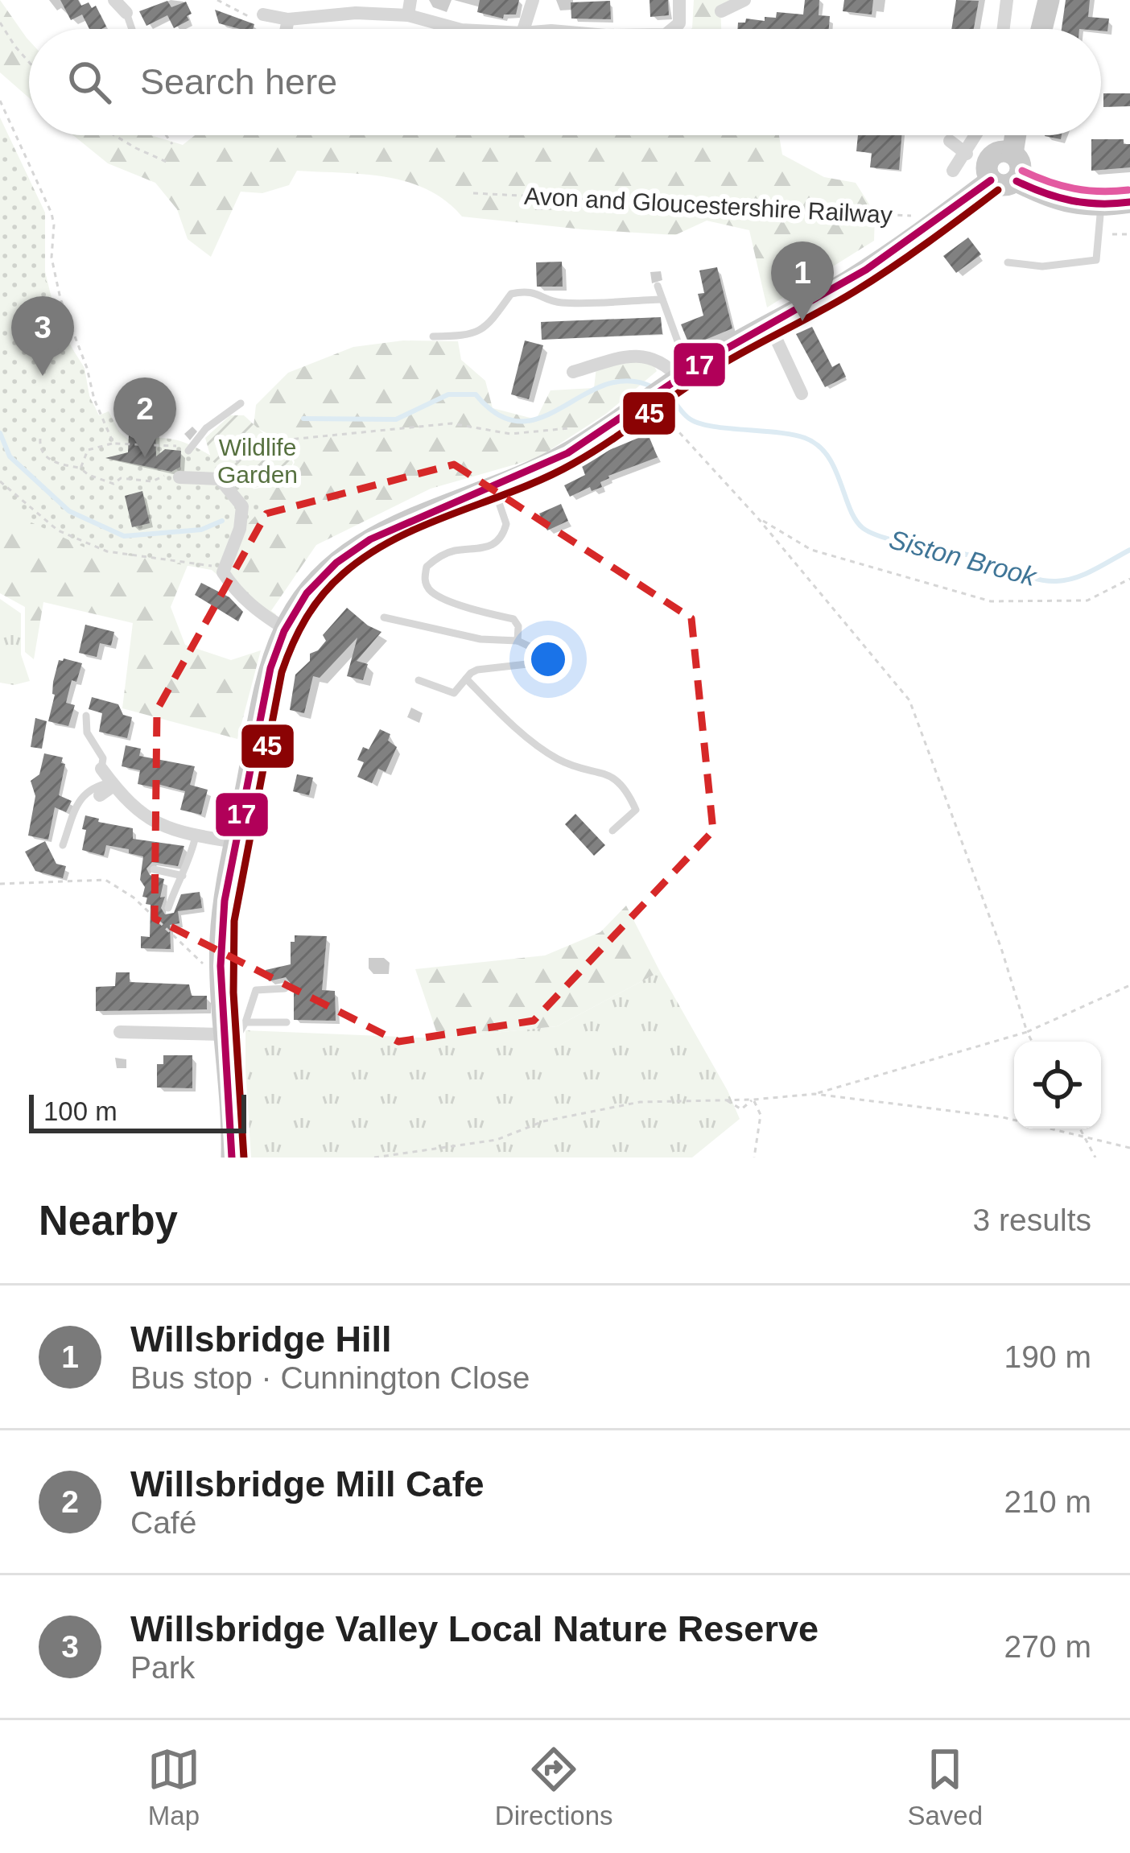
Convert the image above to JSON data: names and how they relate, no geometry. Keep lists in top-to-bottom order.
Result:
{
  "streets": {
    "path": ["Avon and Gloucestershire Railway"]
  },
  "water": ["Siston Brook"],
  "parks": ["Wildlife Garden"],
  "lines": ["transit line 17", "transit line 45"],
  "scale_bar": "100 m",
  "page": {
    "search": "Search here",
    "pins": ["1", "3", "2"],
    "scale": "100 m",
    "heading": ["Nearby", "3 results"],
    "list": [
      {
        "mark": "1",
        "name": "Willsbridge Hill",
        "note": "Bus stop · Cunnington Close",
        "value": "190 m"
      },
      {
        "mark": "2",
        "name": "Willsbridge Mill Cafe",
        "note": "Café",
        "value": "210 m"
      },
      {
        "mark": "3",
        "name": "Willsbridge Valley Local Nature Reserve",
        "note": "Park",
        "value": "270 m"
      }
    ],
    "nav": ["Map", "Directions", "Saved"]
  }
}
